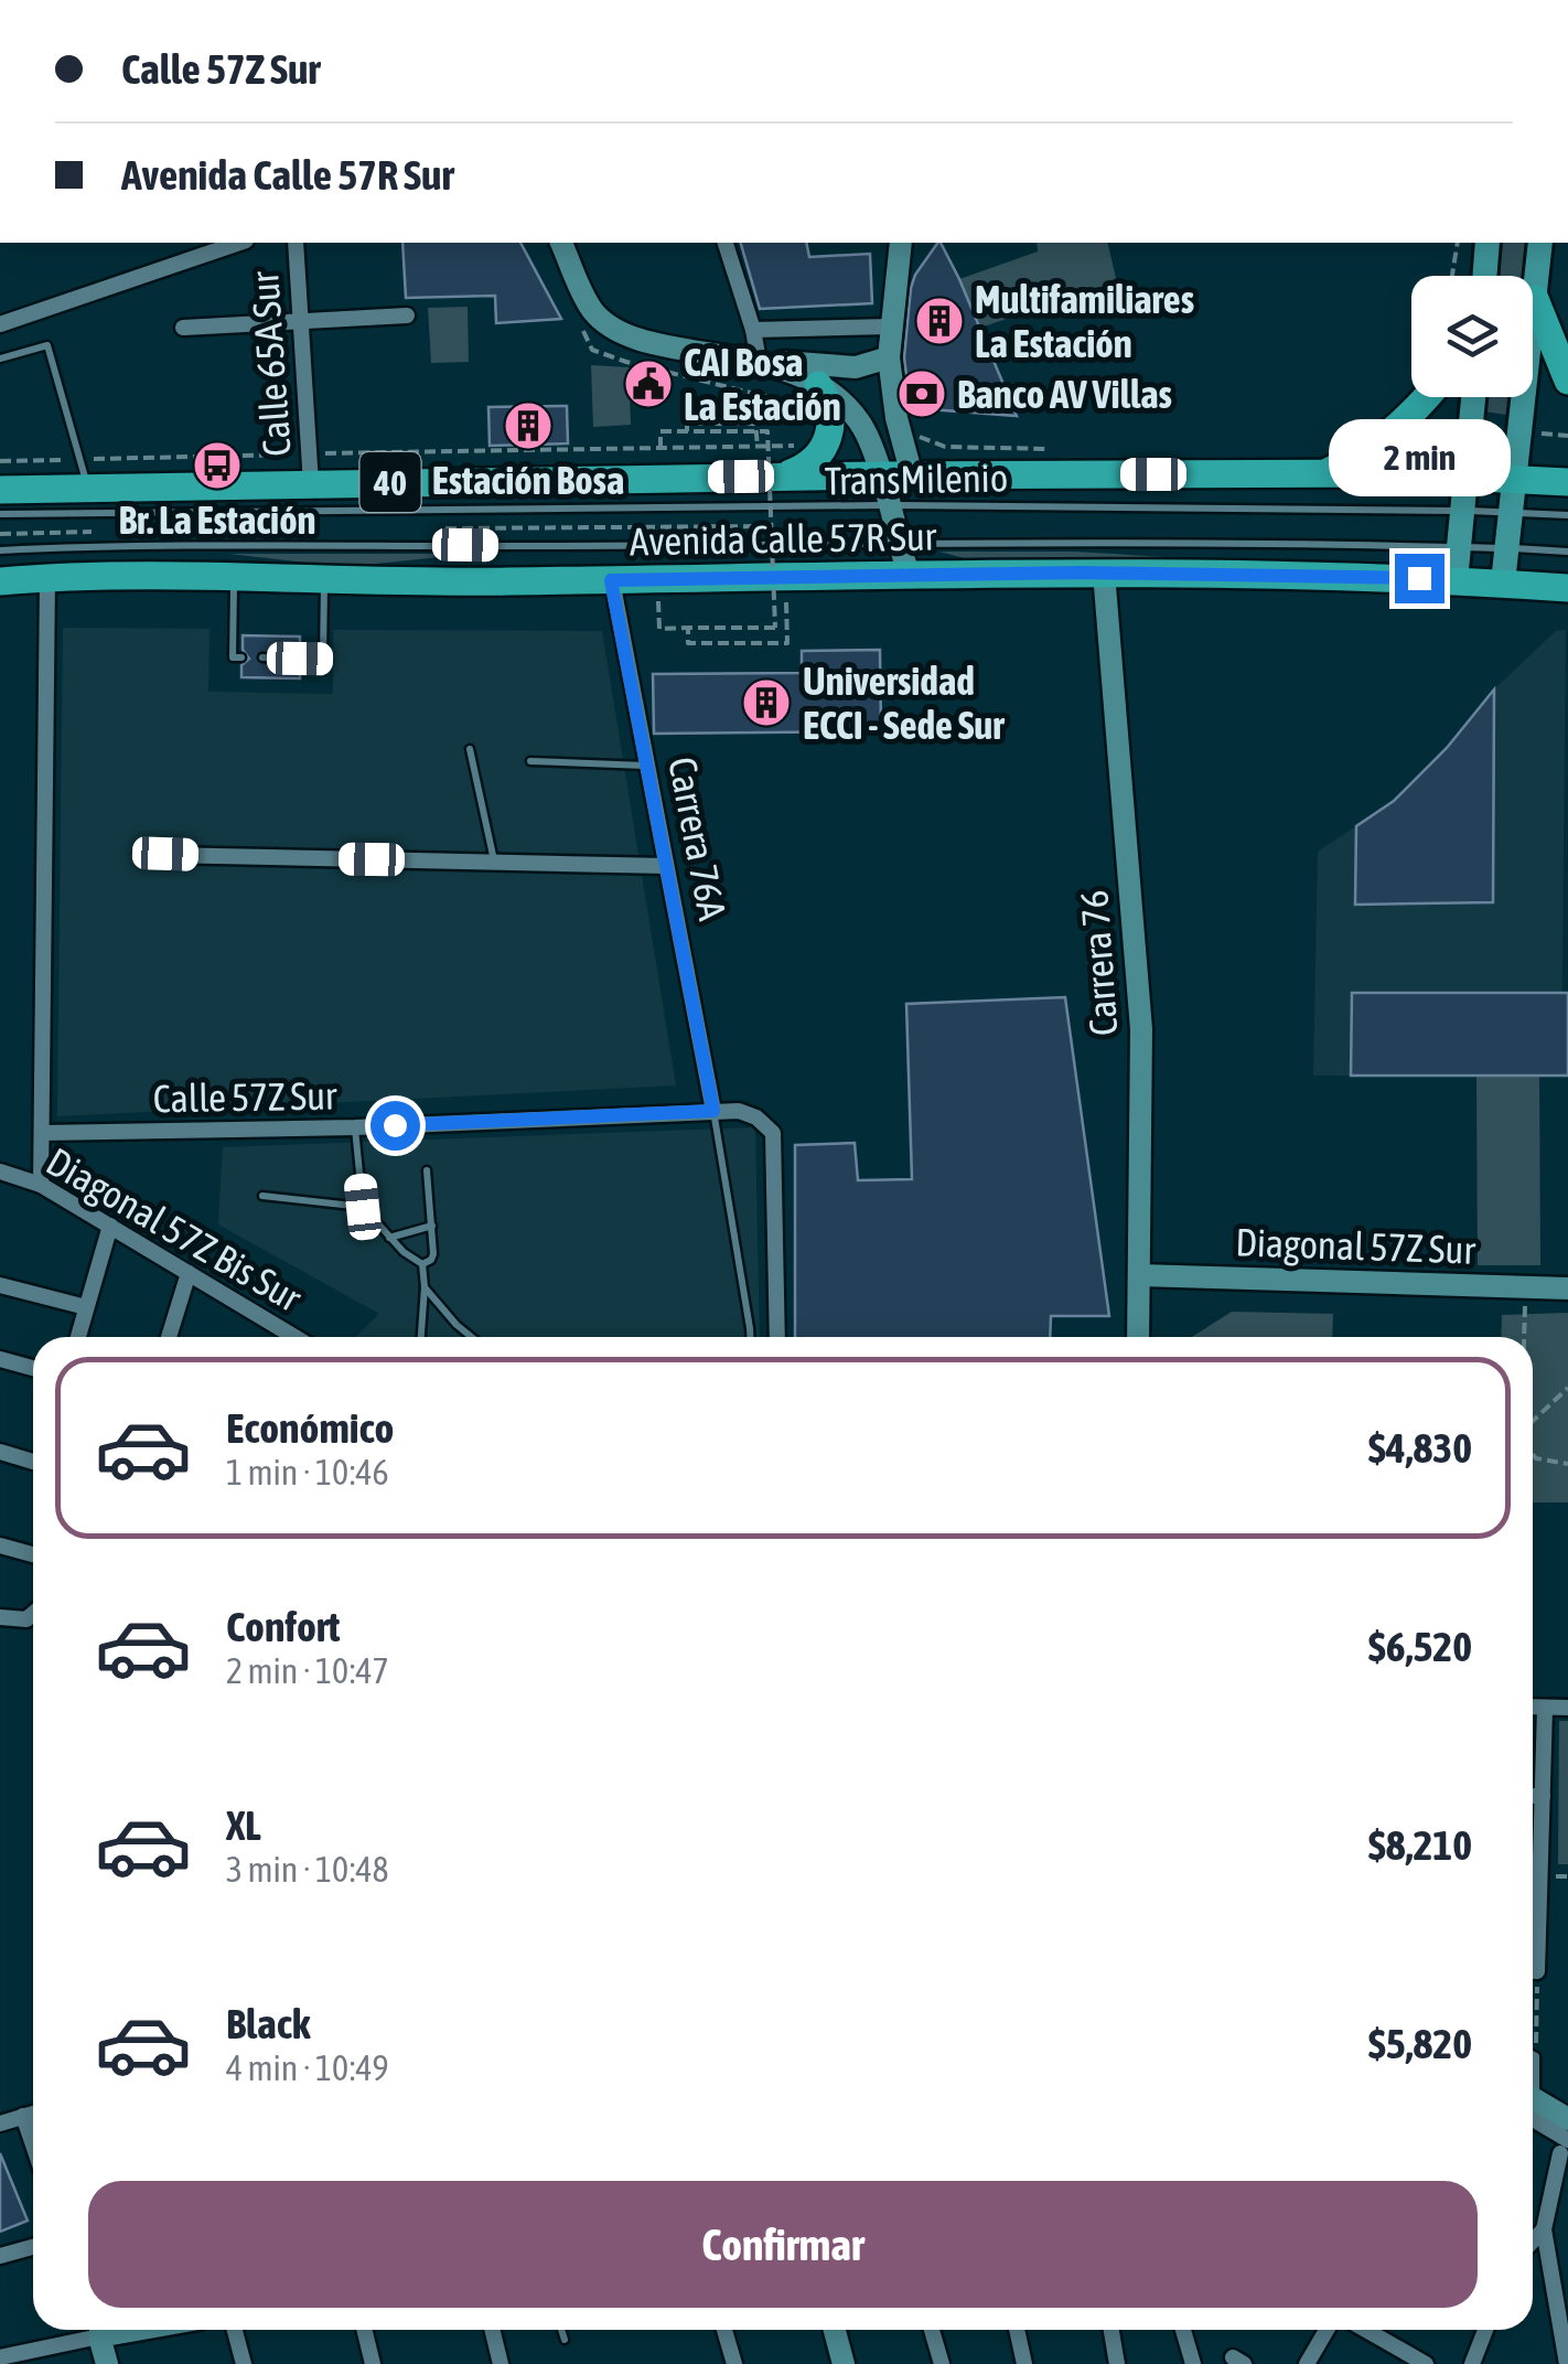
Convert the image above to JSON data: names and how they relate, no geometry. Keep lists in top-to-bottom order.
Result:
{
  "streets": {
    "highway": ["40", "Avenida Calle 57R Sur"],
    "street": [
      "Calle 65A Sur",
      "Carrera 76A",
      "Carrera 76",
      "Calle 57Z Sur",
      "Diagonal 57Z Bis Sur",
      "Diagonal 57Z Sur"
    ],
    "lane": ["TransMilenio"]
  },
  "crossings": [
    ["Calle 65A Sur", "Avenida Calle 57R Sur"],
    ["Avenida Calle 57R Sur", "Carrera 76A"],
    ["Avenida Calle 57R Sur", "Carrera 76"],
    ["Carrera 76A", "Calle 57Z Sur"],
    ["Carrera 76", "Diagonal 57Z Sur"]
  ],
  "places": {
    "building": ["Multifamiliares La Estación", "Estación Bosa", "Universidad ECCI - Sede Sur"],
    "public building": ["CAI Bosa La Estación"],
    "bank": ["Banco AV Villas"],
    "bus stop": ["Br. La Estación"]
  },
  "page": {
    "banner": ["Calle 57Z Sur", "Avenida Calle 57R Sur"],
    "bubble": "2 min",
    "list": [
      {
        "name": "Económico",
        "note": "1 min · 10:46",
        "value": "$4,830"
      },
      {
        "name": "Confort",
        "note": "2 min · 10:47",
        "value": "$6,520"
      },
      {
        "name": "XL",
        "note": "3 min · 10:48",
        "value": "$8,210"
      },
      {
        "name": "Black",
        "note": "4 min · 10:49",
        "value": "$5,820"
      }
    ],
    "buttons": "Confirmar"
  }
}
